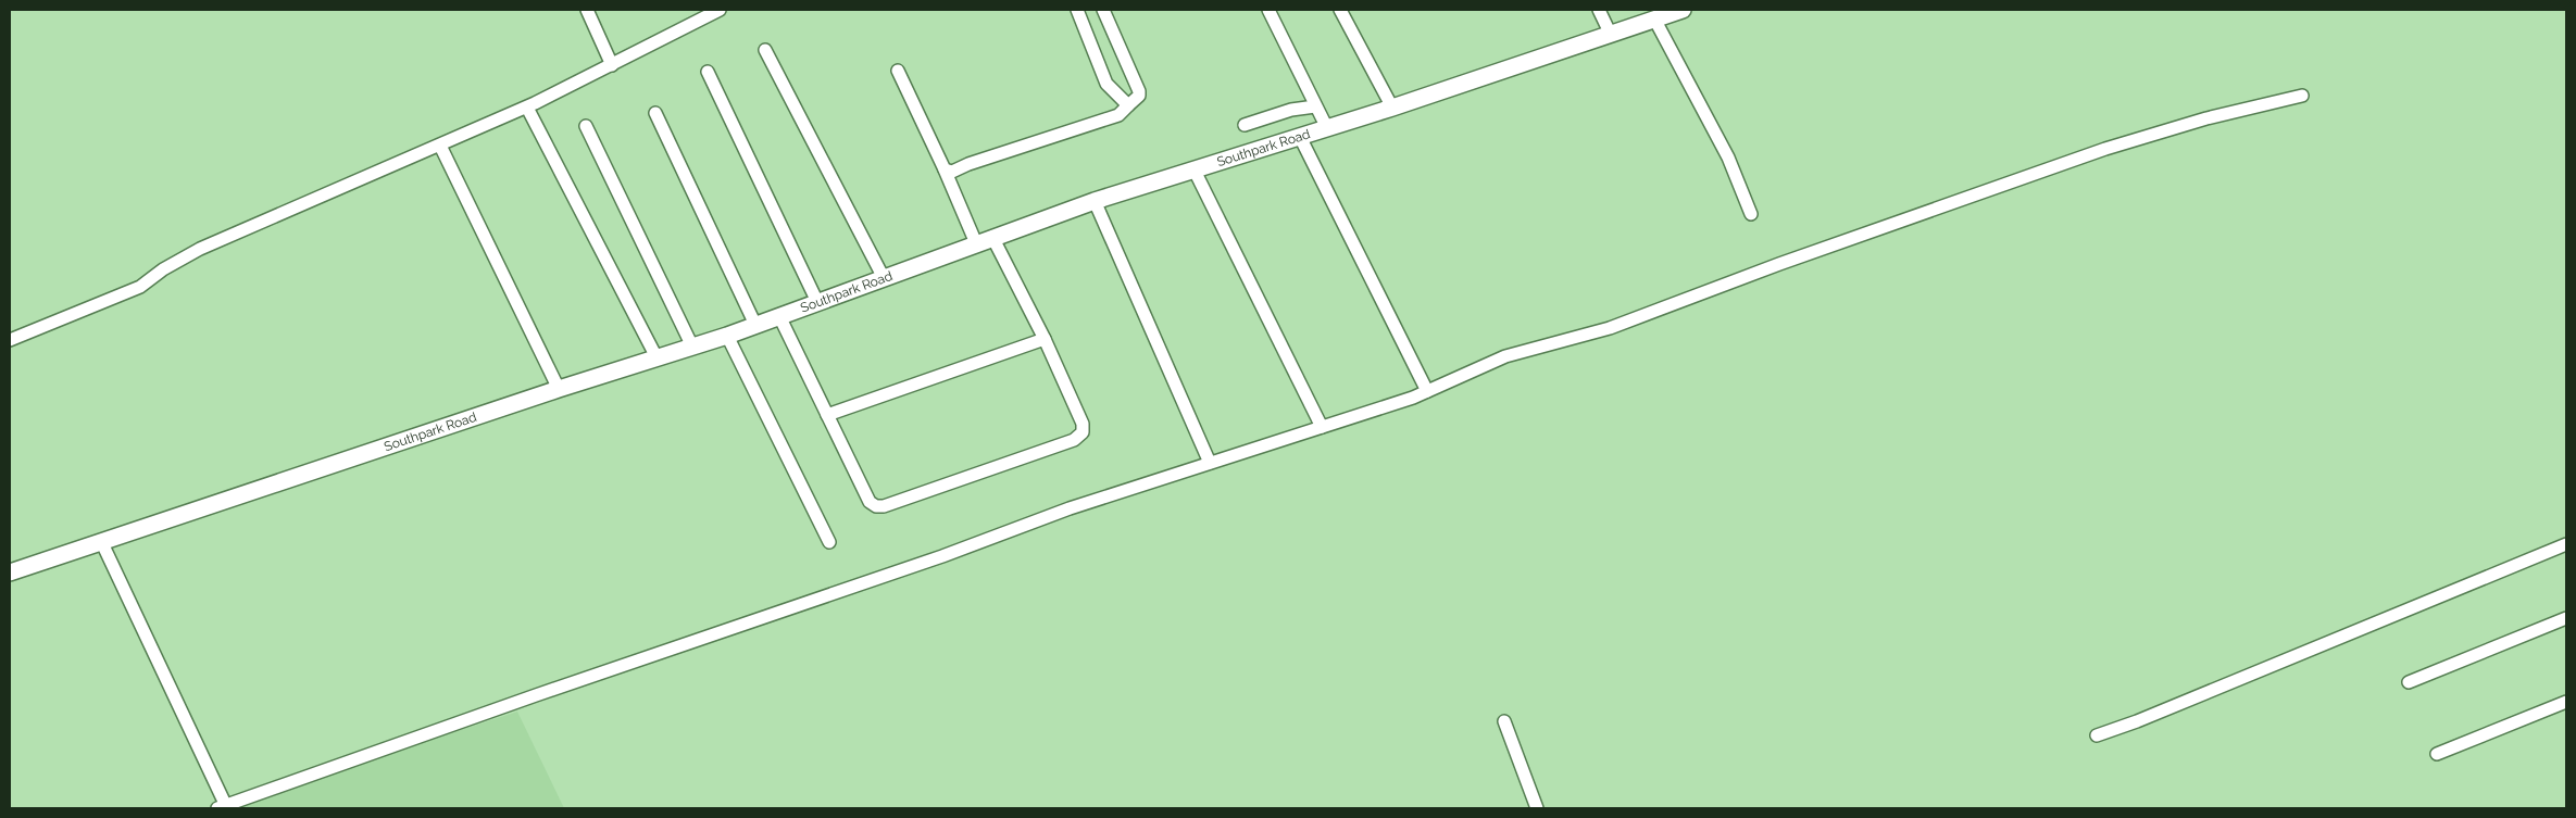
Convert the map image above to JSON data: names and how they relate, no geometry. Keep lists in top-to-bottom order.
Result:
{
  "streets": {
    "street": ["Southpark Road"]
  }
}
